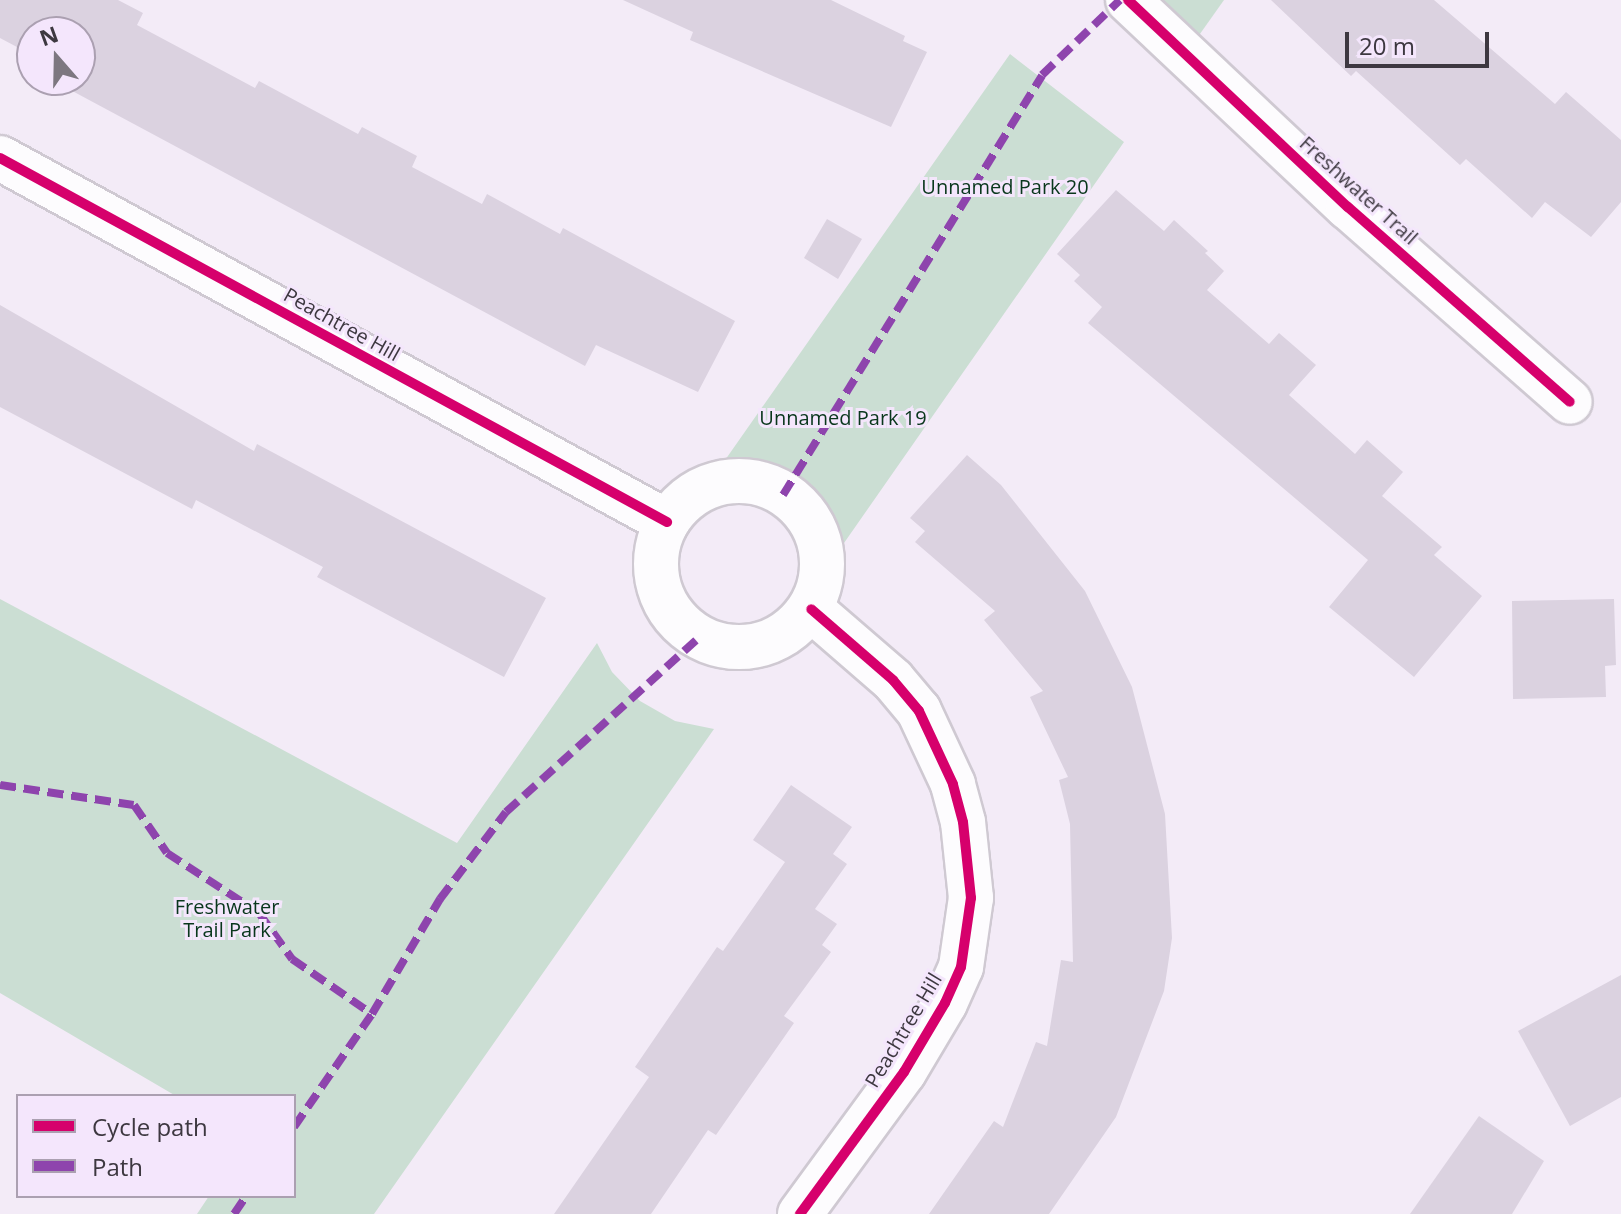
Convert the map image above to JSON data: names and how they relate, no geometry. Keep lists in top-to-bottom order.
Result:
{
  "streets": {
    "street": ["Freshwater Trail", "Peachtree Hill"]
  },
  "parks": ["Unnamed Park 20", "Unnamed Park 19", "Freshwater Trail Park"],
  "legend": ["Cycle path", "Path"],
  "scale_bar": "20 m",
  "north": "top"
}
